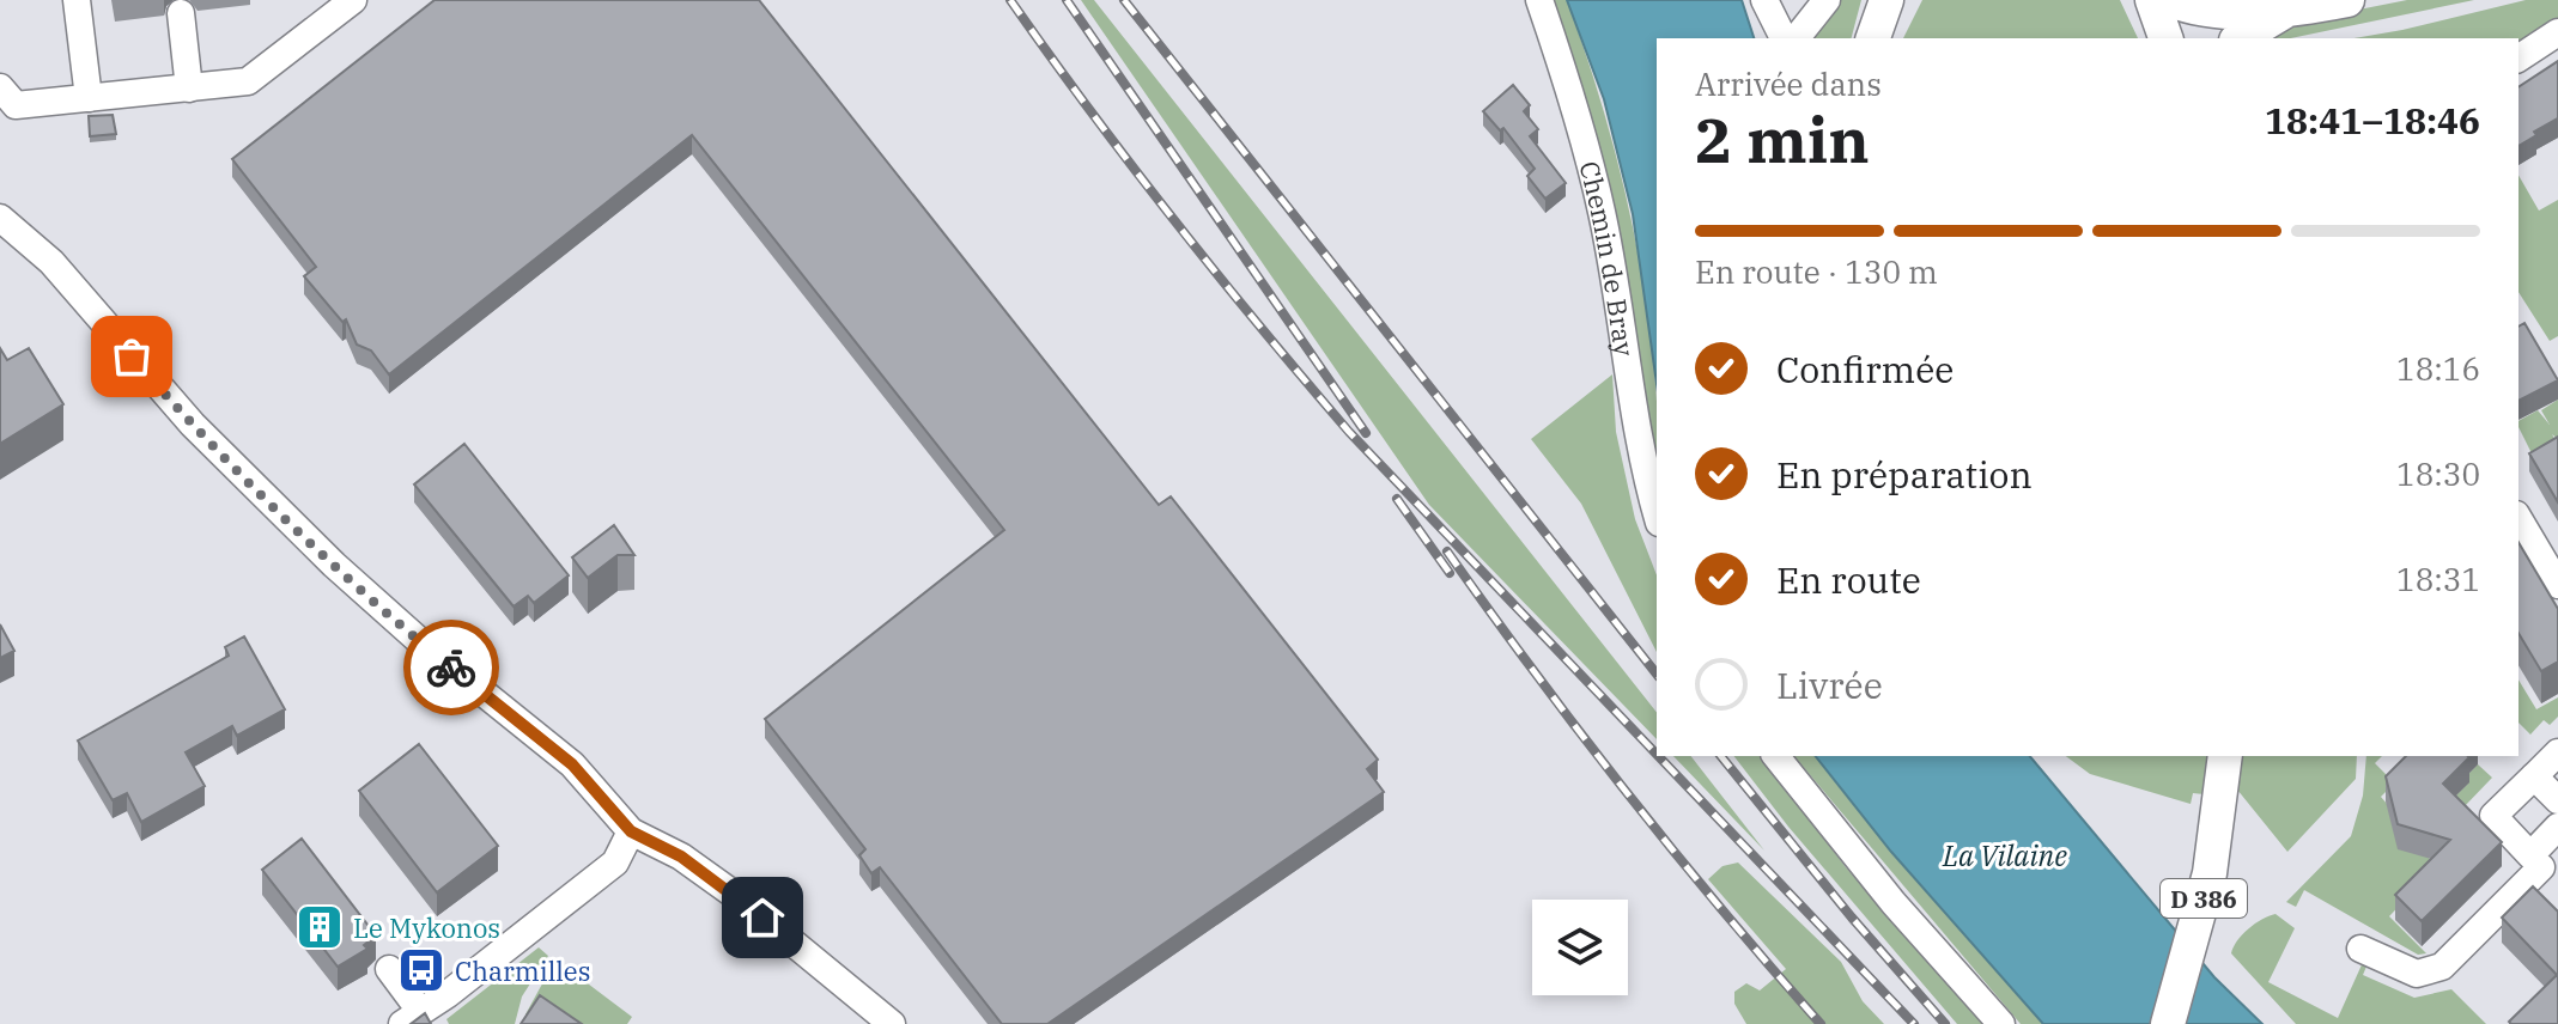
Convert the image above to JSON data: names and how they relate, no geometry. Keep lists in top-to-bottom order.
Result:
{
  "streets": {
    "main road": ["D 386"],
    "street": ["Chemin de Bray"]
  },
  "water": ["La Vilaine"],
  "places": {
    "building": ["Le Mykonos"],
    "bus stop": ["Charmilles"]
  },
  "page": {
    "heading": ["2 min", "Arrivée dans", "18:41–18:46"],
    "bar": "En route · 130 m",
    "list": [
      ["Confirmée", "18:16"],
      ["En préparation", "18:30"],
      ["En route", "18:31"],
      "Livrée"
    ]
  }
}
